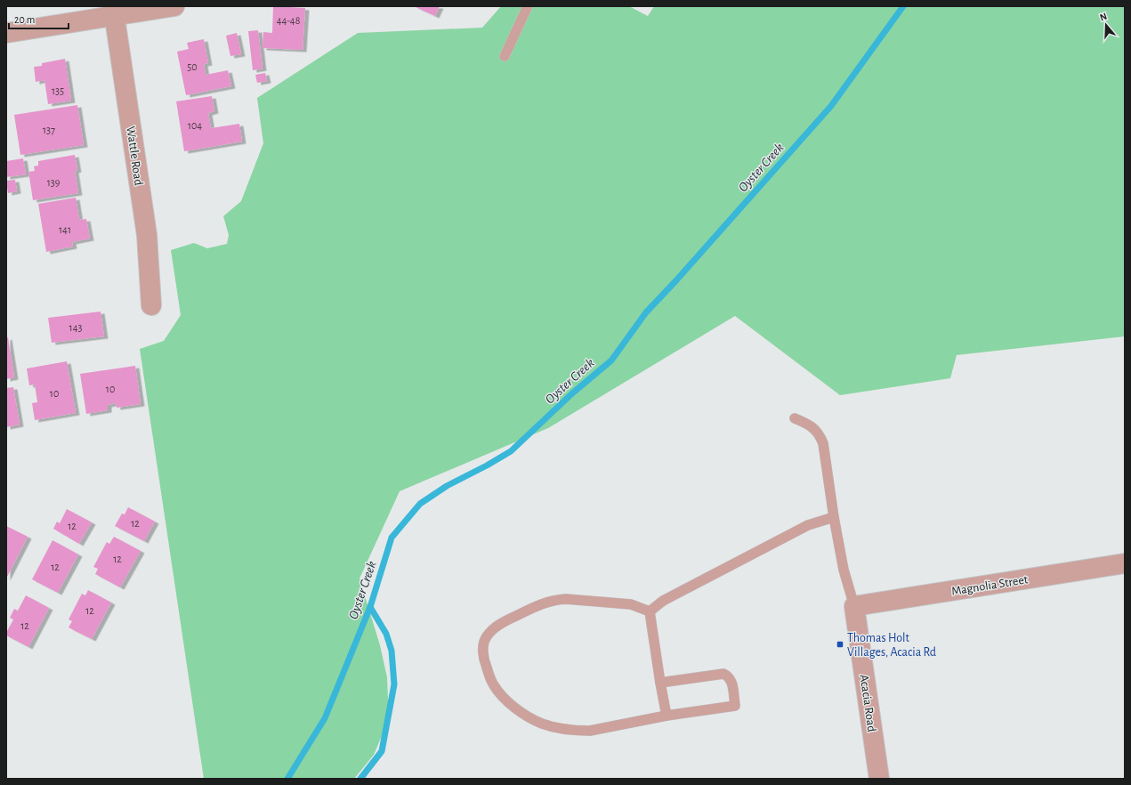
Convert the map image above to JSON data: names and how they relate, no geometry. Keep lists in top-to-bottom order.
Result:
{
  "streets": {
    "street": ["Wattle Road", "Magnolia Street", "Acacia Road"]
  },
  "crossings": [
    ["Magnolia Street", "Acacia Road"]
  ],
  "water": ["Oyster Creek"],
  "places": {
    "transit": ["Thomas Holt Villages, Acacia Rd"]
  },
  "house_numbers": [
    "44-48",
    "50",
    "135",
    "104",
    "137",
    "139",
    "141",
    "143",
    "10",
    "10",
    "12",
    "12",
    "12",
    "12",
    "12",
    "12"
  ],
  "scale_bar": "20 m",
  "north": "top"
}
